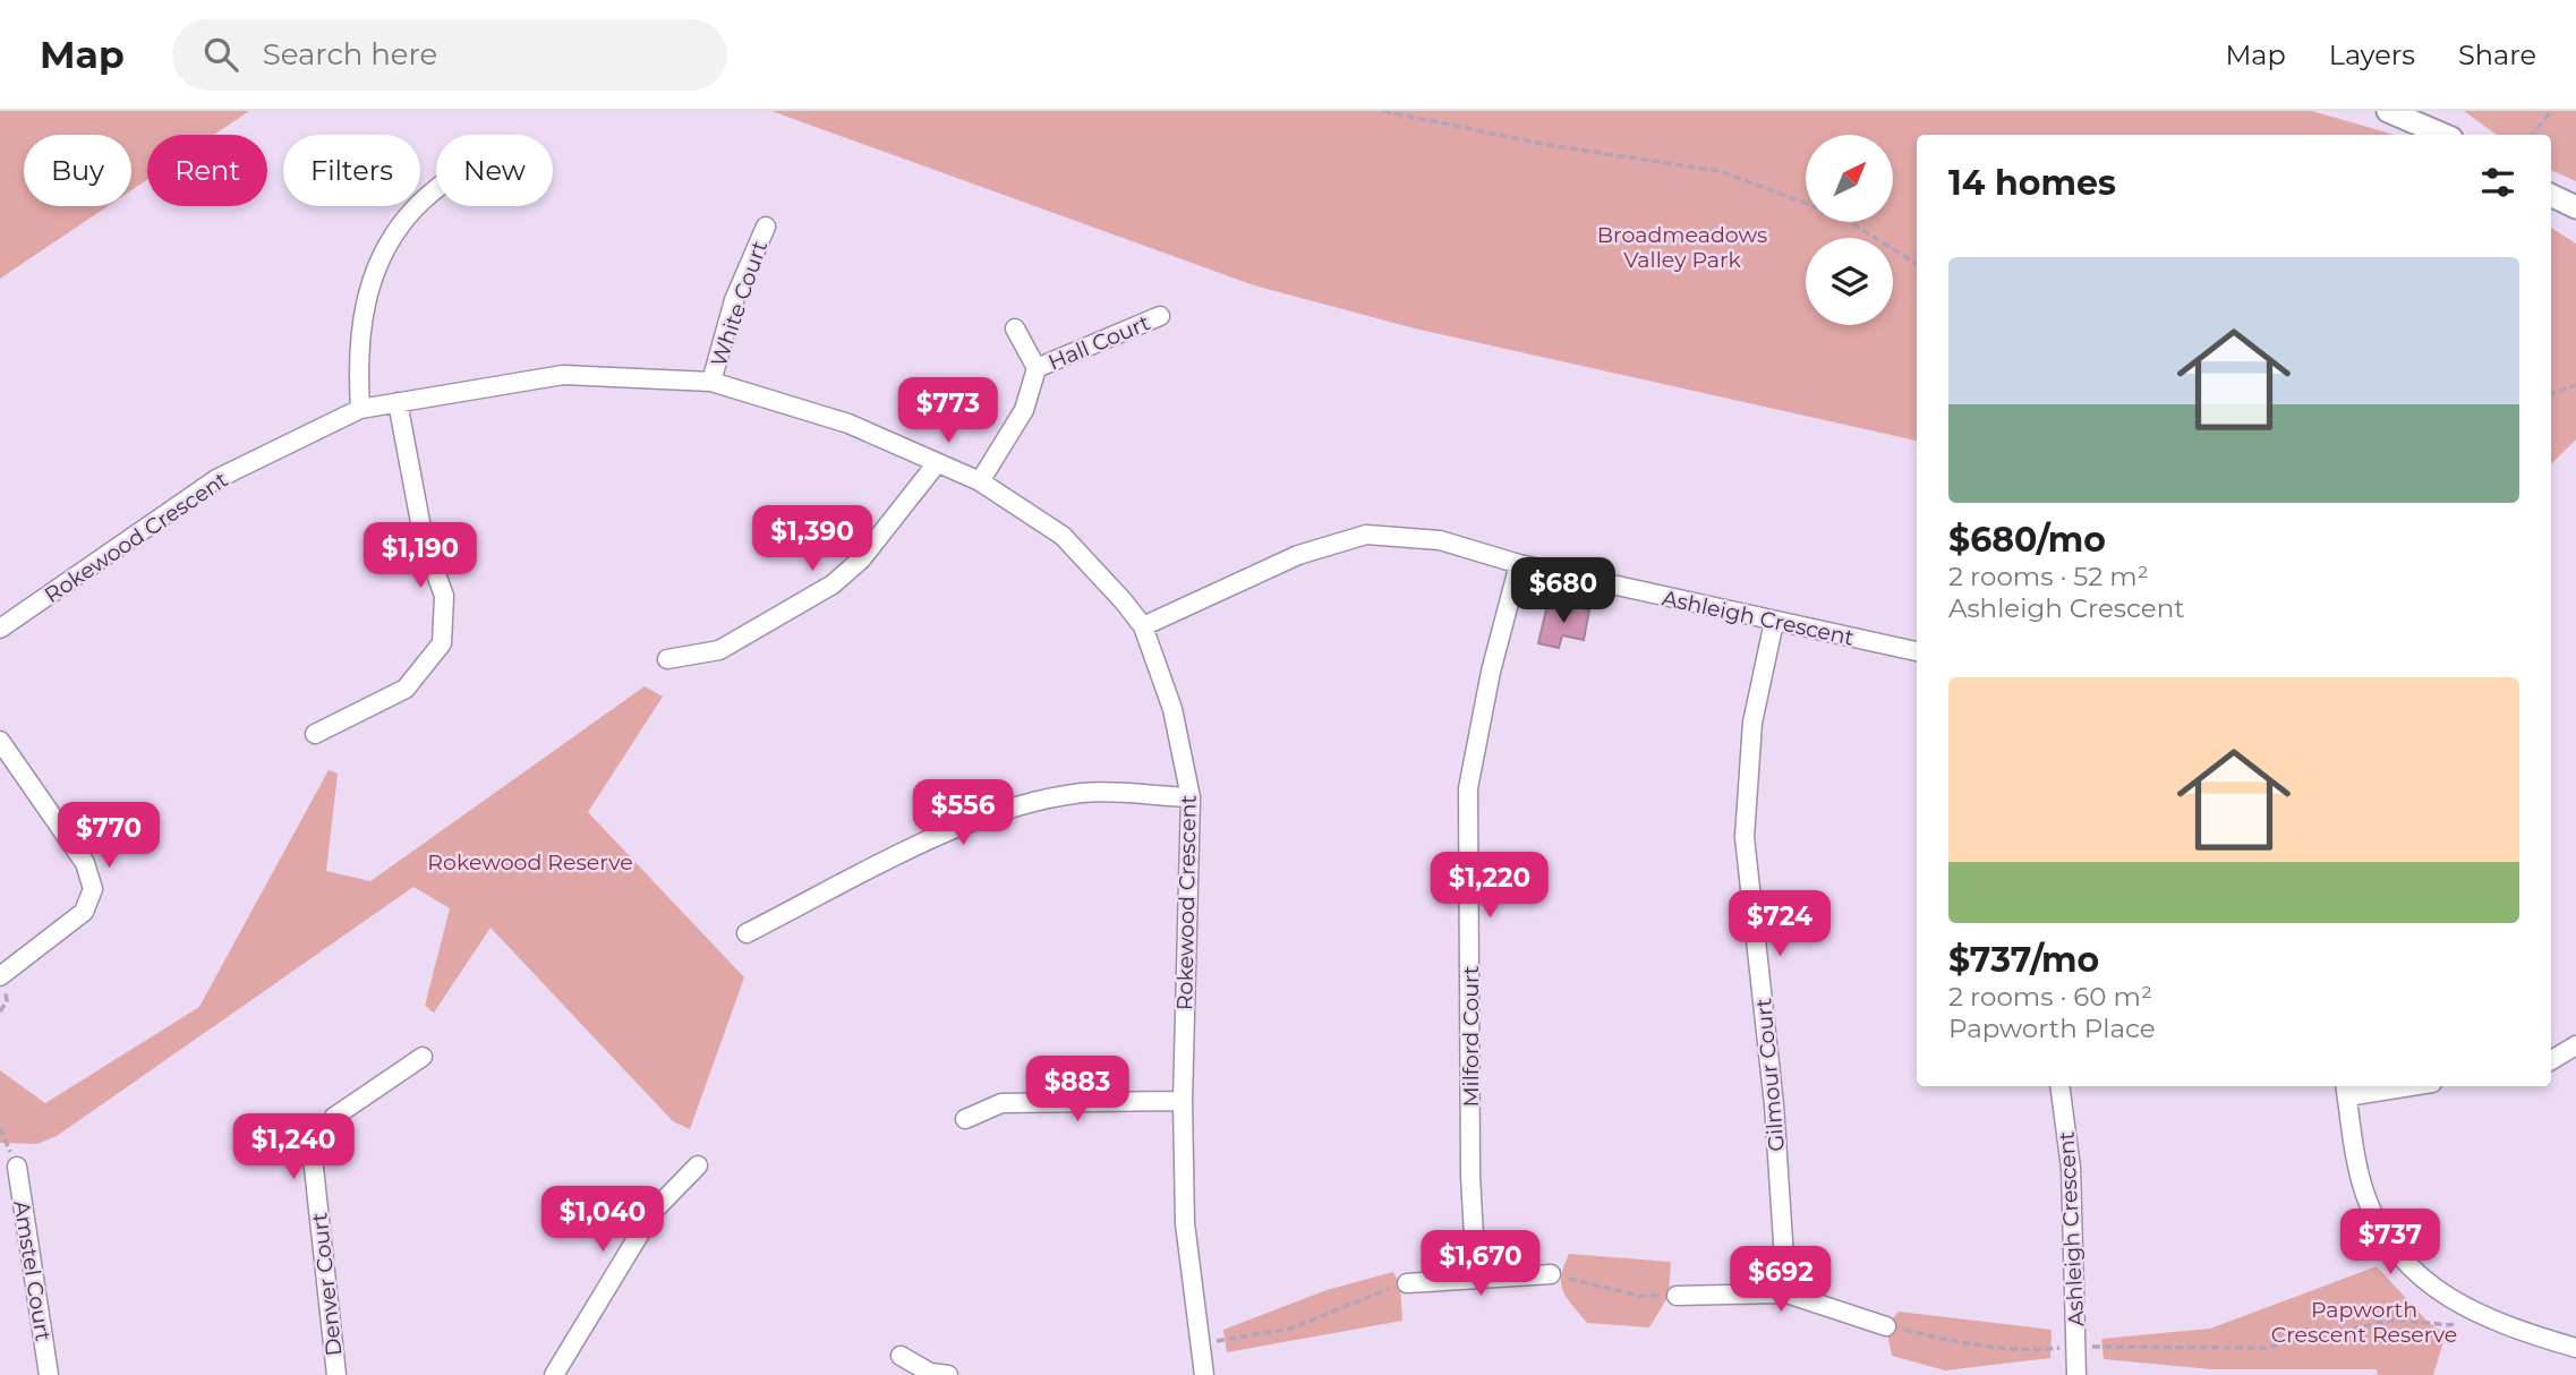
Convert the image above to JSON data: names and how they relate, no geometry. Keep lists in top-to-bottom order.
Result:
{
  "streets": {
    "street": [
      "White Court",
      "Hall Court",
      "Rokewood Crescent",
      "Ashleigh Crescent",
      "Milford Court",
      "Gilmour Court",
      "Amstel Court",
      "Denver Court"
    ]
  },
  "crossings": [
    ["White Court", "Rokewood Crescent"],
    ["Hall Court", "Rokewood Crescent"],
    ["Rokewood Crescent", "Ashleigh Crescent"],
    ["Ashleigh Crescent", "Milford Court"],
    ["Ashleigh Crescent", "Gilmour Court"]
  ],
  "parks": ["Broadmeadows Valley Park", "Rokewood Reserve", "Papworth Crescent Reserve"],
  "north": "top right",
  "page": {
    "header": "Map",
    "search": "Search here",
    "nav": ["Map", "Layers", "Share"],
    "chip": [
      "Buy",
      "Rent",
      "Filters",
      "New"
    ],
    "heading": "14 homes",
    "list": [
      {
        "name": "$680/mo",
        "note": "2 rooms · 52 m² · Ashleigh Crescent"
      },
      {
        "name": "$737/mo",
        "note": "2 rooms · 60 m² · Papworth Place"
      }
    ],
    "price": [
      "$773",
      "$1,390",
      "$1,190",
      "$680",
      "$556",
      "$770",
      "$1,220",
      "$724",
      "$883",
      "$1,240",
      "$1,040",
      "$737",
      "$1,670",
      "$692"
    ]
  }
}
